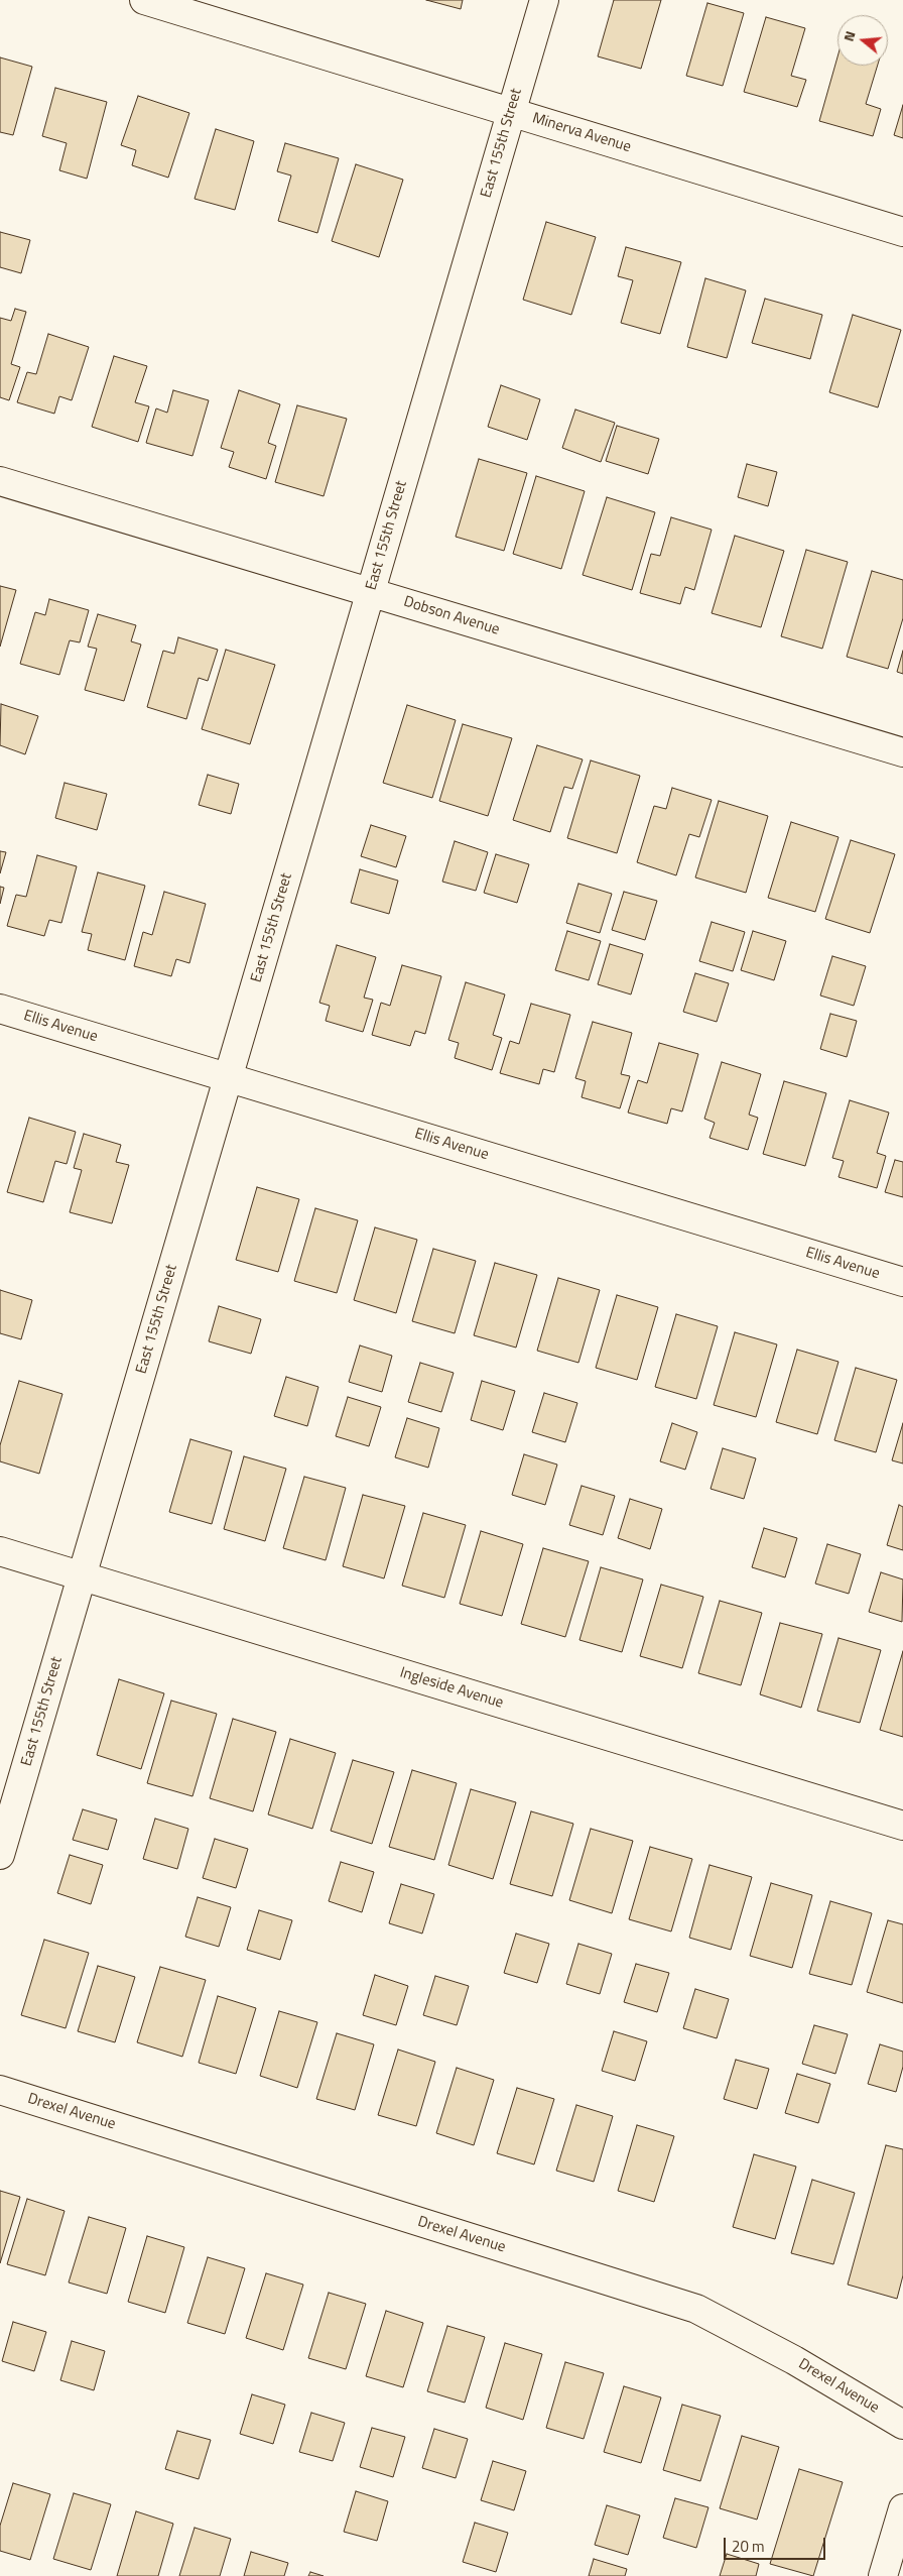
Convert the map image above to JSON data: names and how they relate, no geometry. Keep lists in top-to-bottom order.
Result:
{
  "streets": {
    "street": [
      "Minerva Avenue",
      "East 155th Street",
      "Dobson Avenue",
      "Ellis Avenue",
      "Ingleside Avenue",
      "Drexel Avenue"
    ]
  },
  "crossings": [
    ["Minerva Avenue", "East 155th Street"],
    ["East 155th Street", "Dobson Avenue"],
    ["East 155th Street", "Ellis Avenue"],
    ["East 155th Street", "Ingleside Avenue"]
  ],
  "scale_bar": "20 m",
  "north": "left"
}
